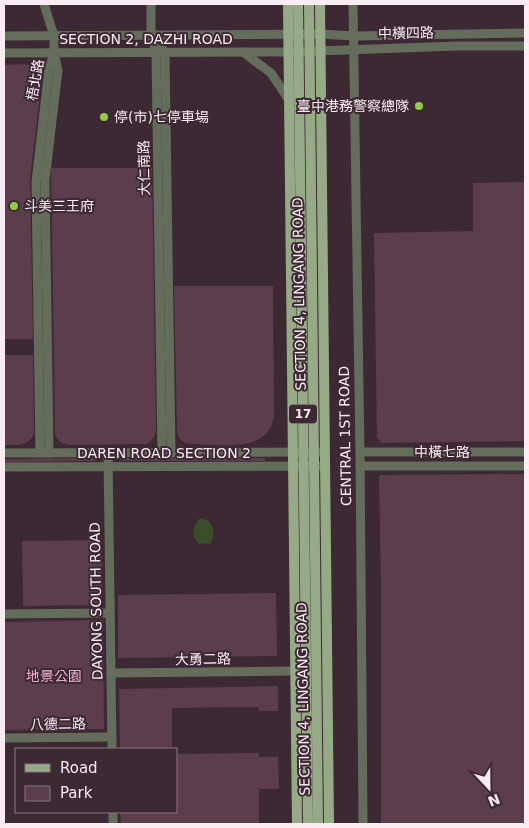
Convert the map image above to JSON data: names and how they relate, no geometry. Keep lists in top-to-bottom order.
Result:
{
  "streets": {
    "main road": ["SECTION 4, LINGANG ROAD", "17"],
    "street": [
      "中橫四路",
      "SECTION 2, DAZHI ROAD",
      "梧北路",
      "大仁南路",
      "CENTRAL 1ST ROAD",
      "中橫七路",
      "DAREN ROAD SECTION 2",
      "DAYONG SOUTH ROAD",
      "大勇二路",
      "八德二路"
    ]
  },
  "crossings": [
    ["中橫四路", "SECTION 2, DAZHI ROAD"],
    ["中橫四路", "SECTION 4, LINGANG ROAD"],
    ["中橫四路", "17"],
    ["中橫四路", "CENTRAL 1ST ROAD"],
    ["SECTION 2, DAZHI ROAD", "梧北路"],
    ["SECTION 2, DAZHI ROAD", "大仁南路"],
    ["SECTION 2, DAZHI ROAD", "SECTION 4, LINGANG ROAD"],
    ["SECTION 2, DAZHI ROAD", "17"],
    ["梧北路", "DAREN ROAD SECTION 2"],
    ["大仁南路", "DAREN ROAD SECTION 2"],
    ["SECTION 4, LINGANG ROAD", "17"],
    ["SECTION 4, LINGANG ROAD", "DAREN ROAD SECTION 2"],
    ["SECTION 4, LINGANG ROAD", "大勇二路"],
    ["CENTRAL 1ST ROAD", "中橫七路"],
    ["DAREN ROAD SECTION 2", "DAYONG SOUTH ROAD"],
    ["DAYONG SOUTH ROAD", "大勇二路"],
    ["DAYONG SOUTH ROAD", "八德二路"]
  ],
  "parks": ["地景公園"],
  "places": ["臺中港務警察總隊", "停(市)七停車場", "斗美三王府"],
  "legend": ["Road", "Park"],
  "north": "bottom"
}
